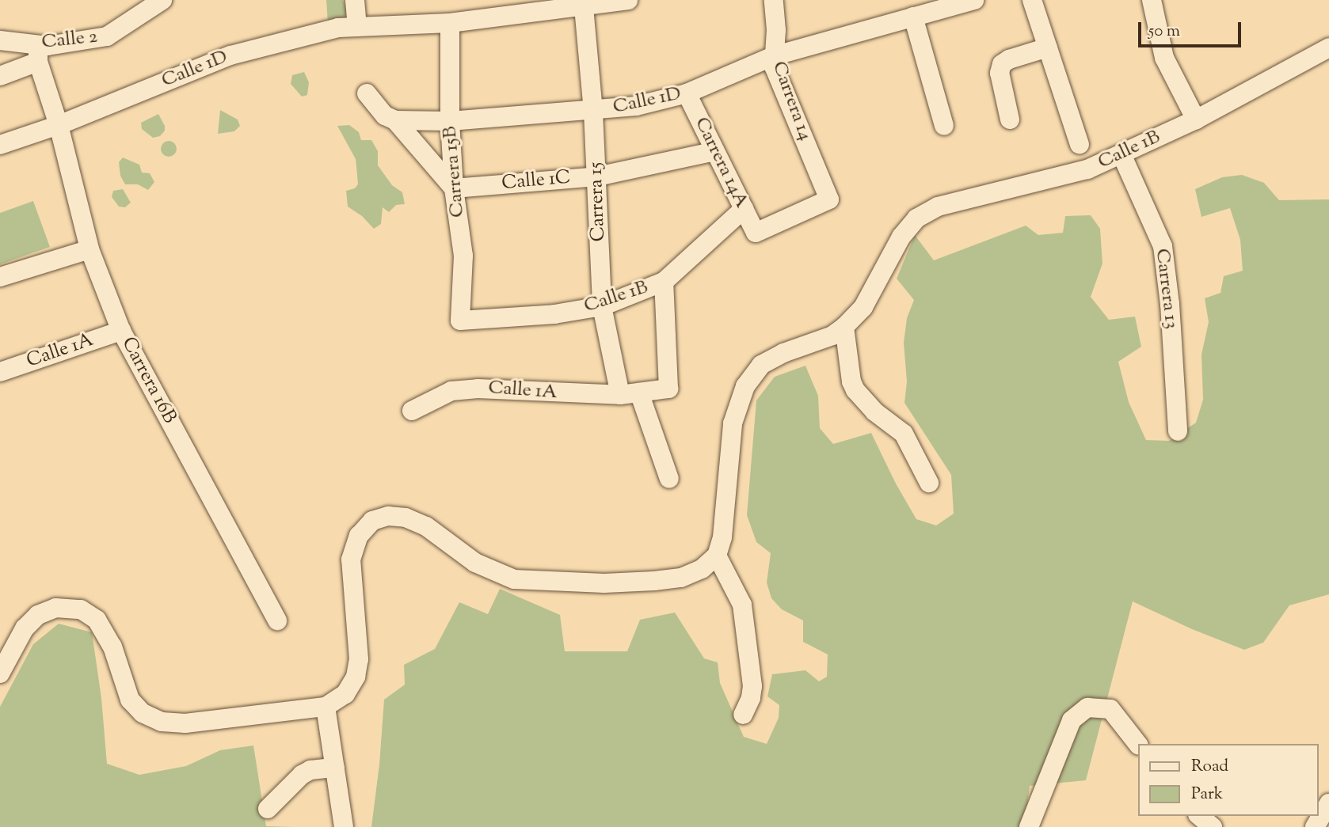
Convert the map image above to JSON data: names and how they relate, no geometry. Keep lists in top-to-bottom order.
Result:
{
  "streets": {
    "street": [
      "Calle 2",
      "Calle 1D",
      "Carrera 14",
      "Calle 1B",
      "Carrera 14A",
      "Carrera 15B",
      "Calle 1C",
      "Carrera 15",
      "Carrera 13",
      "Calle 1A",
      "Carrera 16B"
    ]
  },
  "crossings": [
    ["Calle 2", "Carrera 16B"],
    ["Calle 1D", "Carrera 14"],
    ["Calle 1D", "Carrera 14A"],
    ["Calle 1D", "Carrera 15B"],
    ["Calle 1D", "Carrera 15"],
    ["Calle 1D", "Carrera 16B"],
    ["Carrera 14", "Carrera 14A"],
    ["Calle 1B", "Carrera 14A"],
    ["Calle 1B", "Carrera 15B"],
    ["Calle 1B", "Carrera 15"],
    ["Calle 1B", "Carrera 13"],
    ["Calle 1B", "Calle 1A"],
    ["Carrera 14A", "Calle 1C"],
    ["Carrera 15B", "Calle 1C"],
    ["Calle 1C", "Carrera 15"],
    ["Carrera 15", "Calle 1A"],
    ["Calle 1A", "Carrera 16B"]
  ],
  "legend": ["Road", "Park"],
  "scale_bar": "50 m"
}
